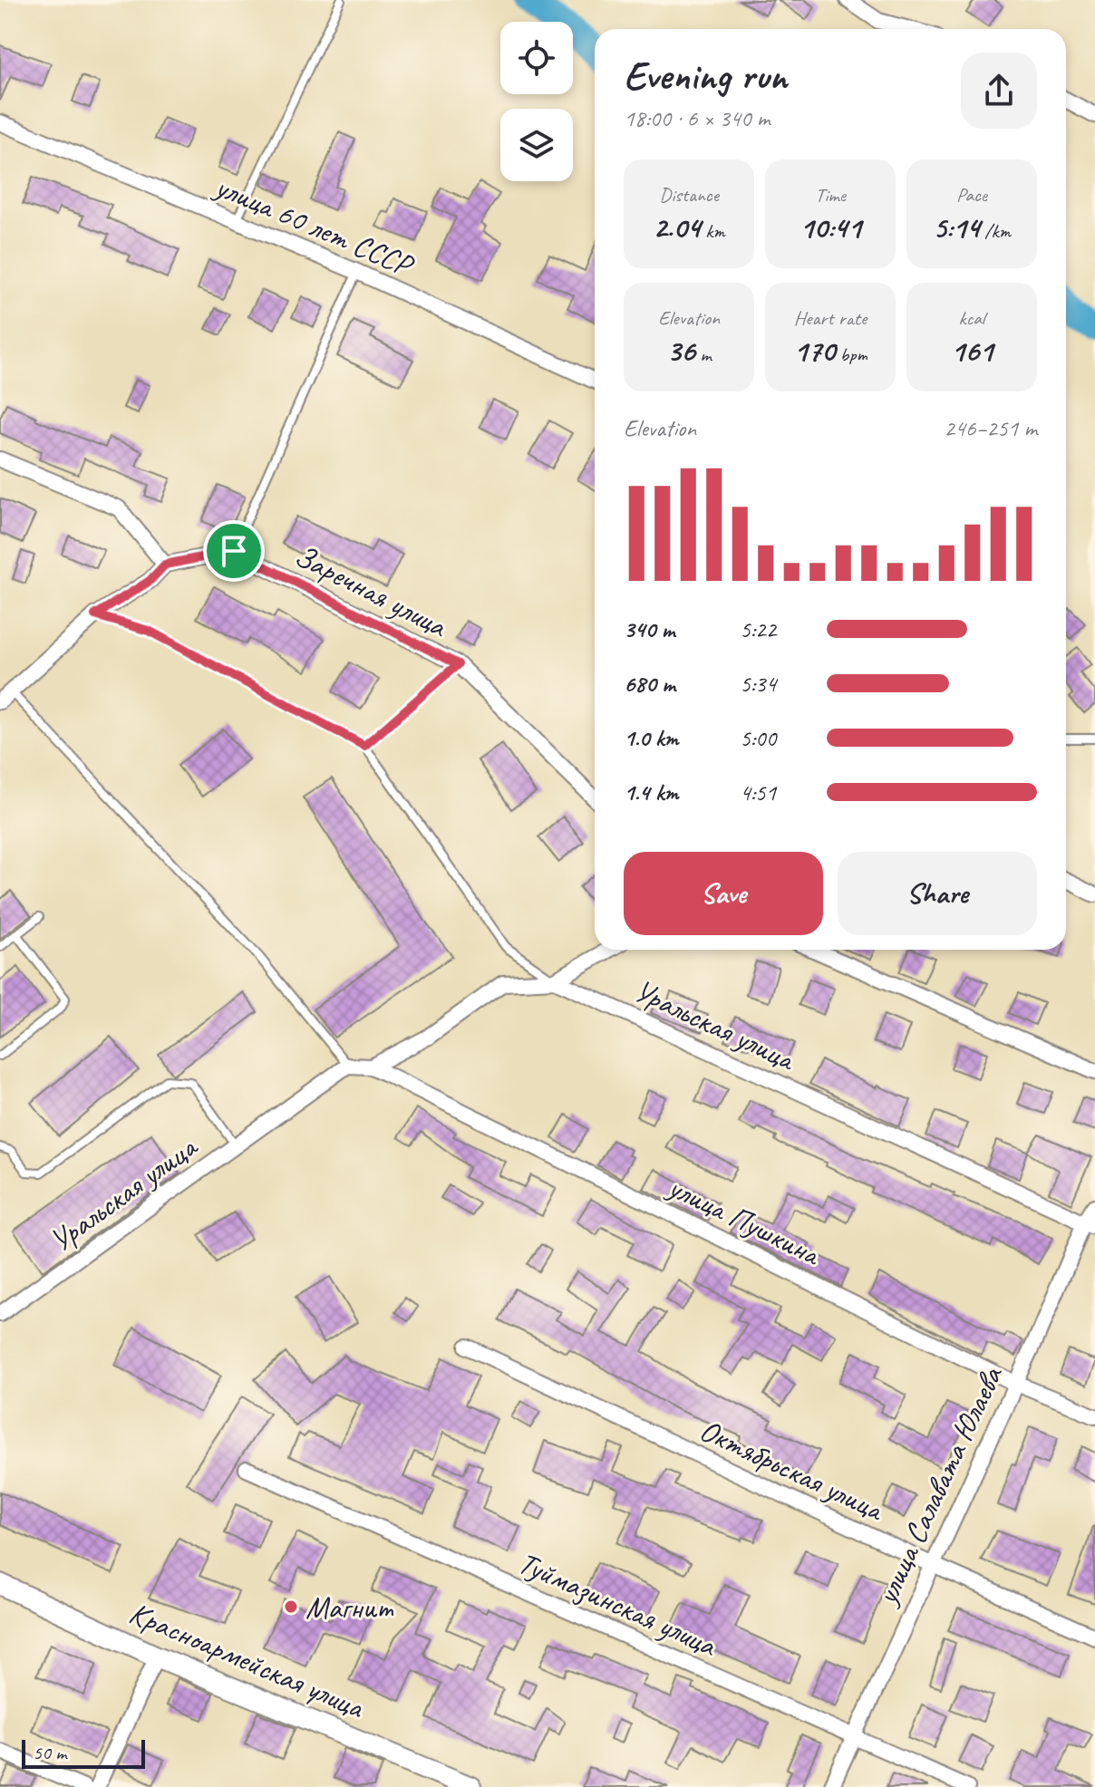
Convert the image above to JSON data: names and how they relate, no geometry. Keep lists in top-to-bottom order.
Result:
{
  "streets": {
    "main road": ["Красноармейская улица"],
    "street": [
      "улица 60 лет СССР",
      "Заречная улица",
      "Уральская улица",
      "улица Пушкина",
      "Октябрьская улица",
      "улица Салавата Юлаева",
      "Туймазинская улица"
    ]
  },
  "crossings": [
    ["Уральская улица", "улица Пушкина"],
    ["Уральская улица", "улица Салавата Юлаева"],
    ["улица Пушкина", "улица Салавата Юлаева"],
    ["Октябрьская улица", "улица Салавата Юлаева"],
    ["улица Салавата Юлаева", "Туймазинская улица"]
  ],
  "places": ["Магнит"],
  "scale_bar": "50 m",
  "page": {
    "heading": ["Evening run", "18:00 · 6 × 340 m"],
    "stats": [
      ["Distance", "2.04 km"],
      ["Time", "10:41"],
      ["Pace", "5:14 /km"],
      ["Elevation", "36 m"],
      ["Heart rate", "170 bpm"],
      ["kcal", "161"]
    ],
    "chart": ["Elevation", "246–251 m"],
    "list": [
      {
        "name": "340 m",
        "note": "5:22"
      },
      {
        "name": "680 m",
        "note": "5:34"
      },
      {
        "name": "1.0 km",
        "note": "5:00"
      },
      {
        "name": "1.4 km",
        "note": "4:51"
      }
    ],
    "buttons": ["Save", "Share"],
    "scale": "50 m"
  }
}
